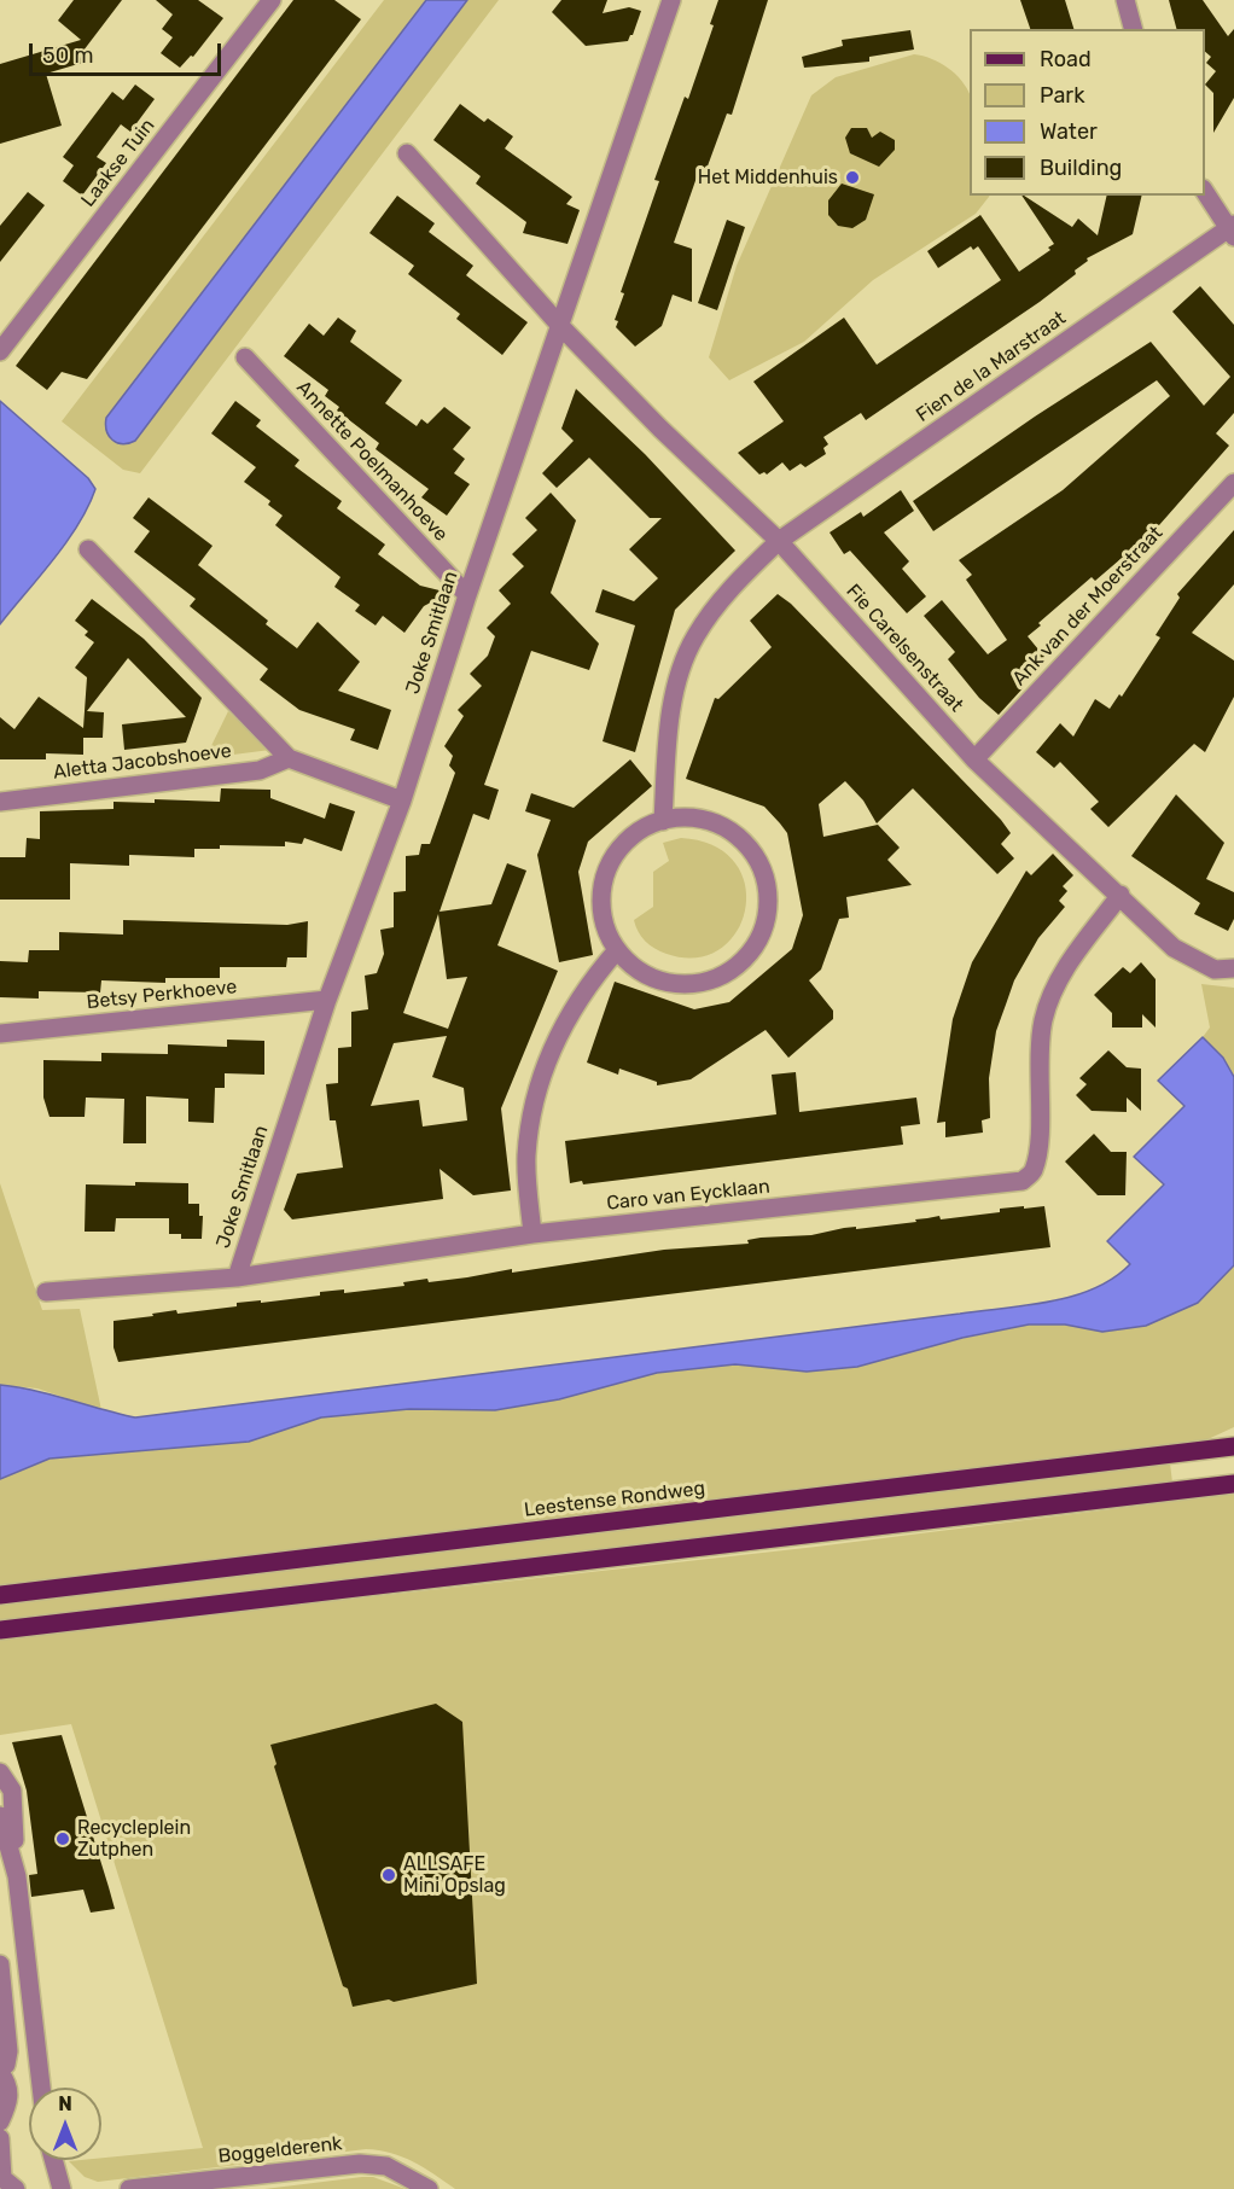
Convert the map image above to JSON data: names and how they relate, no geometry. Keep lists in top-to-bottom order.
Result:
{
  "streets": {
    "main road": ["Leestense Rondweg"],
    "street": [
      "Laakse Tuin",
      "Fien de la Marstraat",
      "Annette Poelmanhoeve",
      "Ank van der Moerstraat",
      "Joke Smitlaan",
      "Fie Carelsenstraat",
      "Aletta Jacobshoeve",
      "Betsy Perkhoeve",
      "Caro van Eycklaan",
      "Boggelderenk"
    ]
  },
  "crossings": [
    ["Fien de la Marstraat", "Fie Carelsenstraat"],
    ["Annette Poelmanhoeve", "Joke Smitlaan"],
    ["Ank van der Moerstraat", "Fie Carelsenstraat"],
    ["Joke Smitlaan", "Fie Carelsenstraat"],
    ["Joke Smitlaan", "Aletta Jacobshoeve"],
    ["Joke Smitlaan", "Betsy Perkhoeve"],
    ["Joke Smitlaan", "Caro van Eycklaan"],
    ["Fie Carelsenstraat", "Caro van Eycklaan"]
  ],
  "places": ["Het Middenhuis", "Recycleplein Zutphen", "ALLSAFE Mini Opslag"],
  "legend": [
    "Road",
    "Park",
    "Water",
    "Building"
  ],
  "scale_bar": "50 m",
  "north": "top"
}
